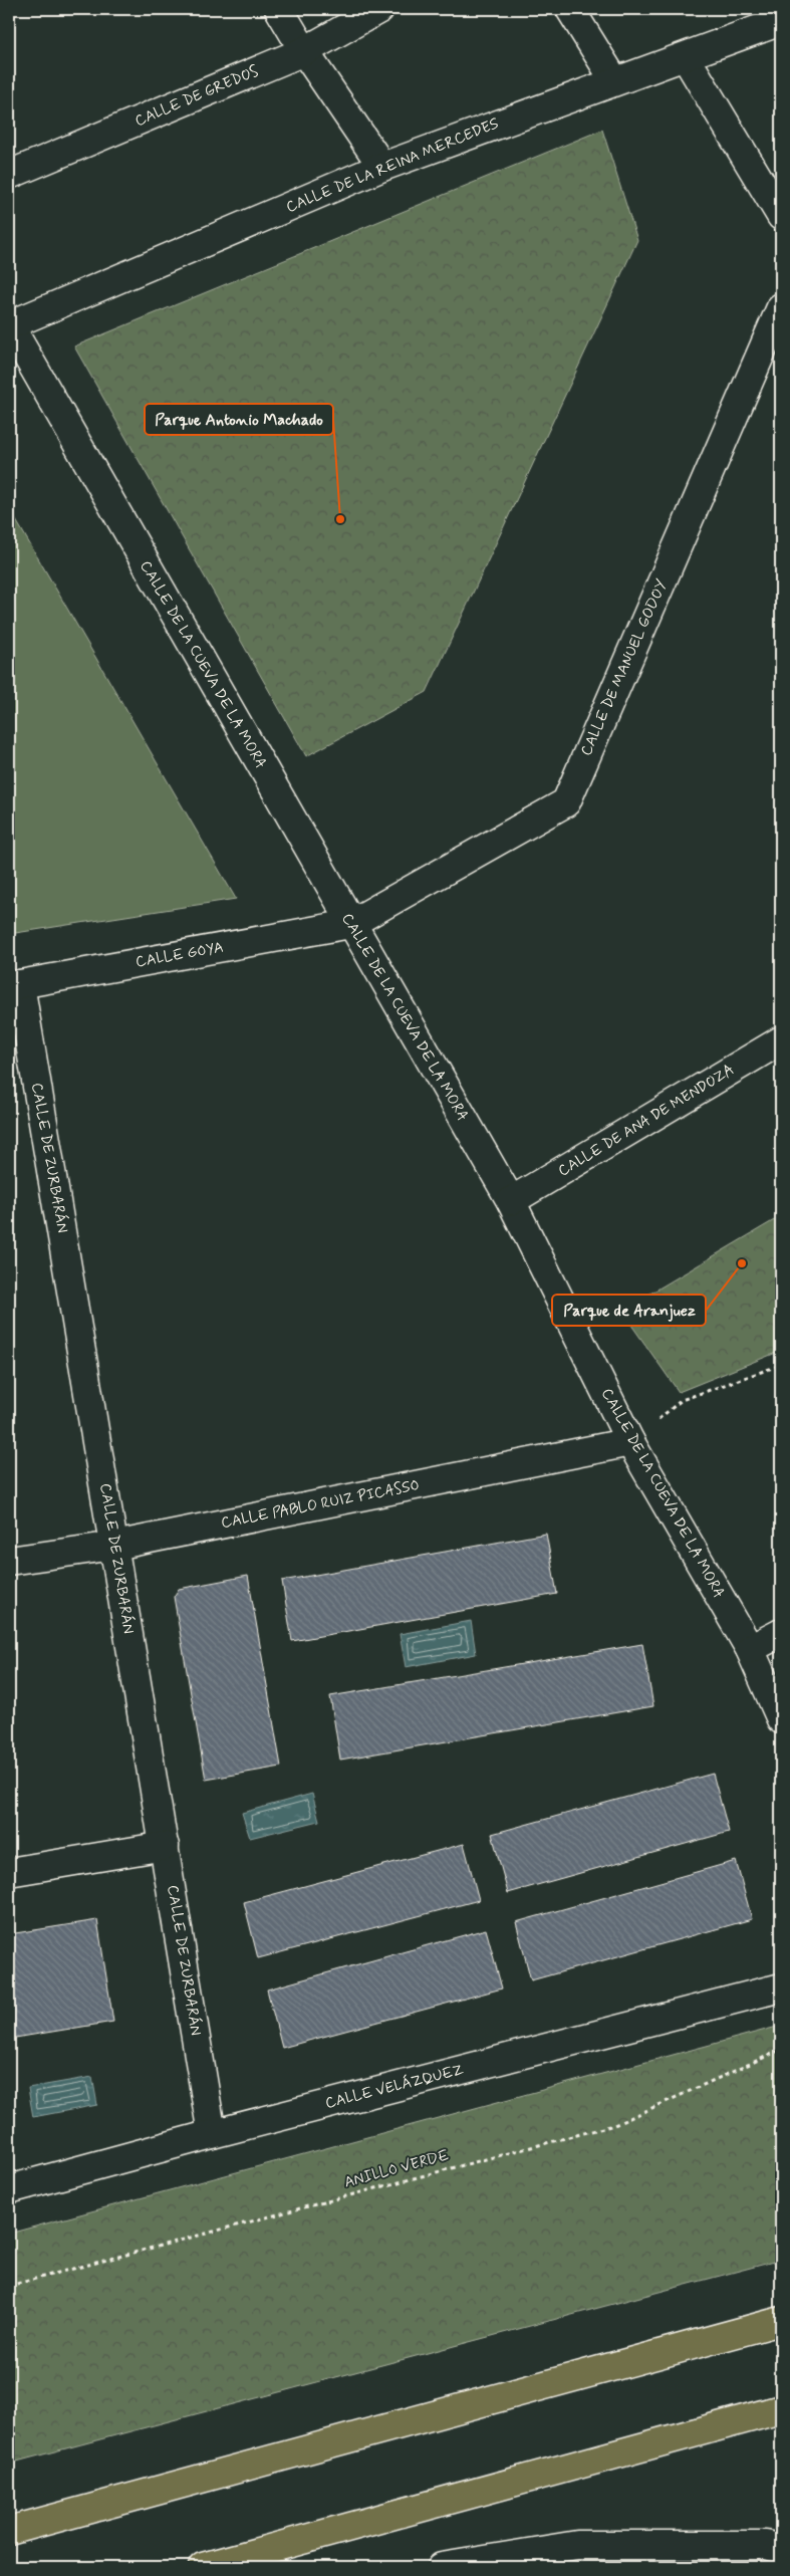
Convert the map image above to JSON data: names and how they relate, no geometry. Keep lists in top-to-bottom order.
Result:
{
  "streets": {
    "street": [
      "CALLE DE GREDOS",
      "CALLE DE LA REINA MERCEDES",
      "CALLE DE LA CUEVA DE LA MORA",
      "CALLE DE MANUEL GODOY",
      "CALLE GOYA",
      "CALLE DE ANA DE MENDOZA",
      "CALLE DE ZURBARÁN",
      "CALLE PABLO RUIZ PICASSO",
      "CALLE VELÁZQUEZ"
    ],
    "path": ["ANILLO VERDE"]
  },
  "crossings": [
    ["CALLE DE LA REINA MERCEDES", "CALLE DE LA CUEVA DE LA MORA"],
    ["CALLE DE LA CUEVA DE LA MORA", "CALLE DE MANUEL GODOY"],
    ["CALLE DE LA CUEVA DE LA MORA", "CALLE GOYA"],
    ["CALLE DE LA CUEVA DE LA MORA", "CALLE DE ANA DE MENDOZA"],
    ["CALLE DE LA CUEVA DE LA MORA", "CALLE PABLO RUIZ PICASSO"],
    ["CALLE DE MANUEL GODOY", "CALLE GOYA"],
    ["CALLE GOYA", "CALLE DE ZURBARÁN"],
    ["CALLE DE ZURBARÁN", "CALLE PABLO RUIZ PICASSO"],
    ["CALLE DE ZURBARÁN", "CALLE VELÁZQUEZ"]
  ],
  "places": ["Parque Antonio Machado", "Parque de Aranjuez"]
}
